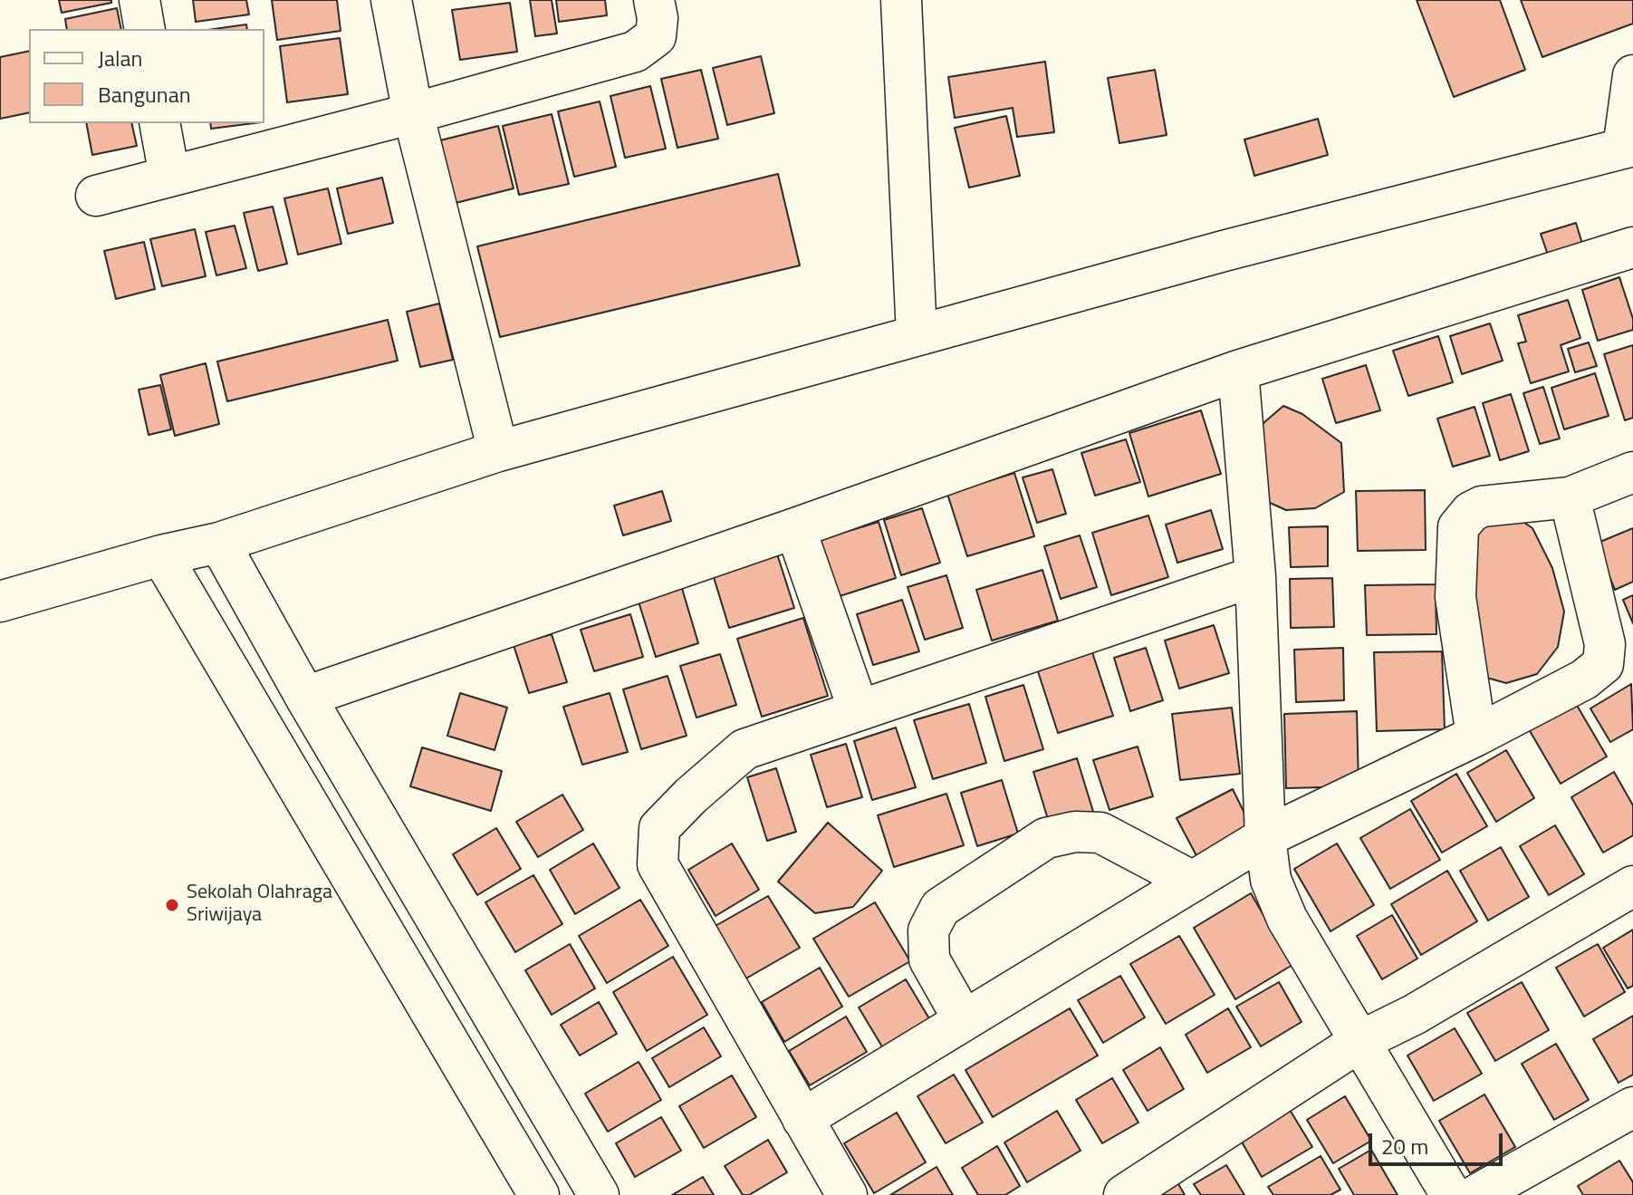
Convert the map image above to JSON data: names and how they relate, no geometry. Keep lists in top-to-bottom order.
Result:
{
  "places": ["Sekolah Olahraga Sriwijaya"],
  "legend": ["Jalan", "Bangunan"],
  "scale_bar": "20 m"
}
